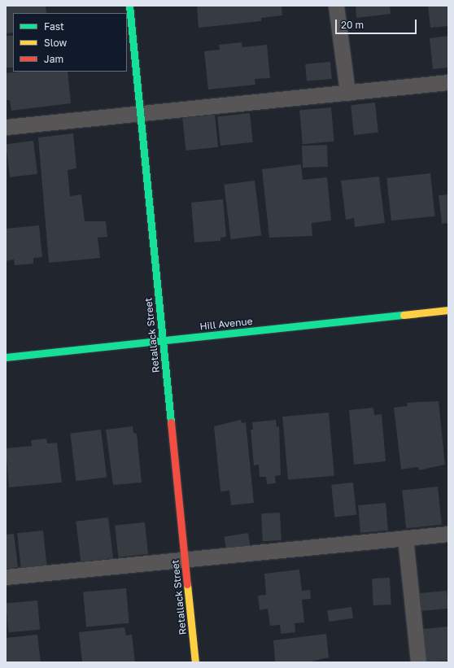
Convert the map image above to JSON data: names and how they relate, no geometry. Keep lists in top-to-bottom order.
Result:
{
  "streets": {
    "street": ["Hill Avenue", "Retallack Street"]
  },
  "crossings": [
    ["Hill Avenue", "Retallack Street"]
  ],
  "legend": ["Fast", "Slow", "Jam"],
  "scale_bar": "20 m"
}
